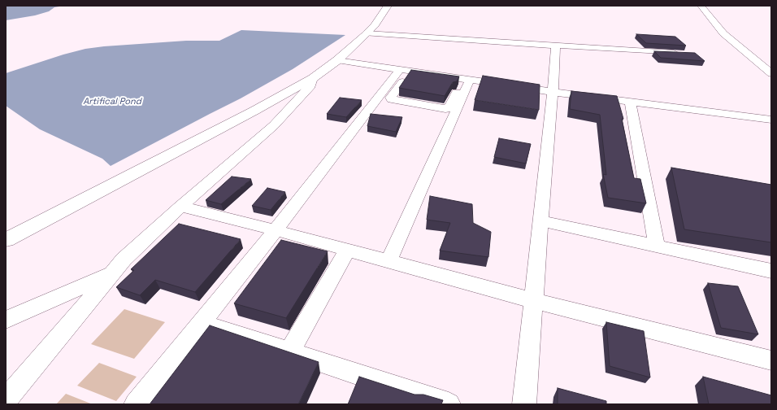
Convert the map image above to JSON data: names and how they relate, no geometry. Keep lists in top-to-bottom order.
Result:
{
  "water": ["Artifical Pond"]
}
